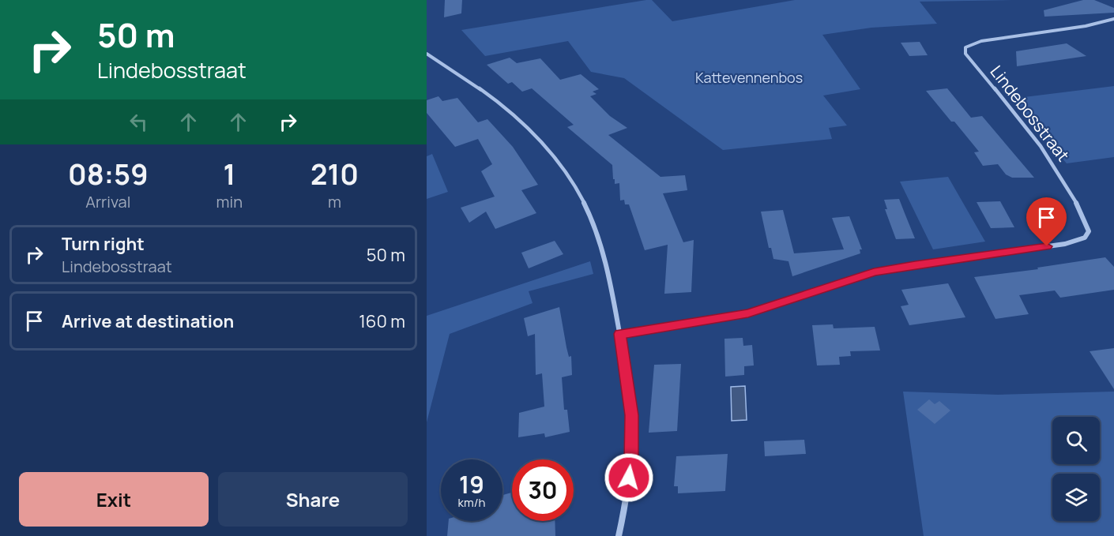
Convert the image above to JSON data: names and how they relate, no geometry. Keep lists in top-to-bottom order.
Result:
{
  "streets": {
    "street": ["Lindebosstraat"]
  },
  "parks": ["Kattevennenbos"],
  "page": {
    "turn": ["50 m", "Lindebosstraat"],
    "eta": [
      "08:59",
      "Arrival",
      "1",
      "min",
      "210",
      "m"
    ],
    "list": [
      {
        "name": "Turn right",
        "note": "Lindebosstraat",
        "value": "50 m"
      },
      {
        "name": "Arrive at destination",
        "value": "160 m"
      }
    ],
    "speed": "19 km/h",
    "limit": "30",
    "buttons": ["Exit", "Share"]
  }
}
